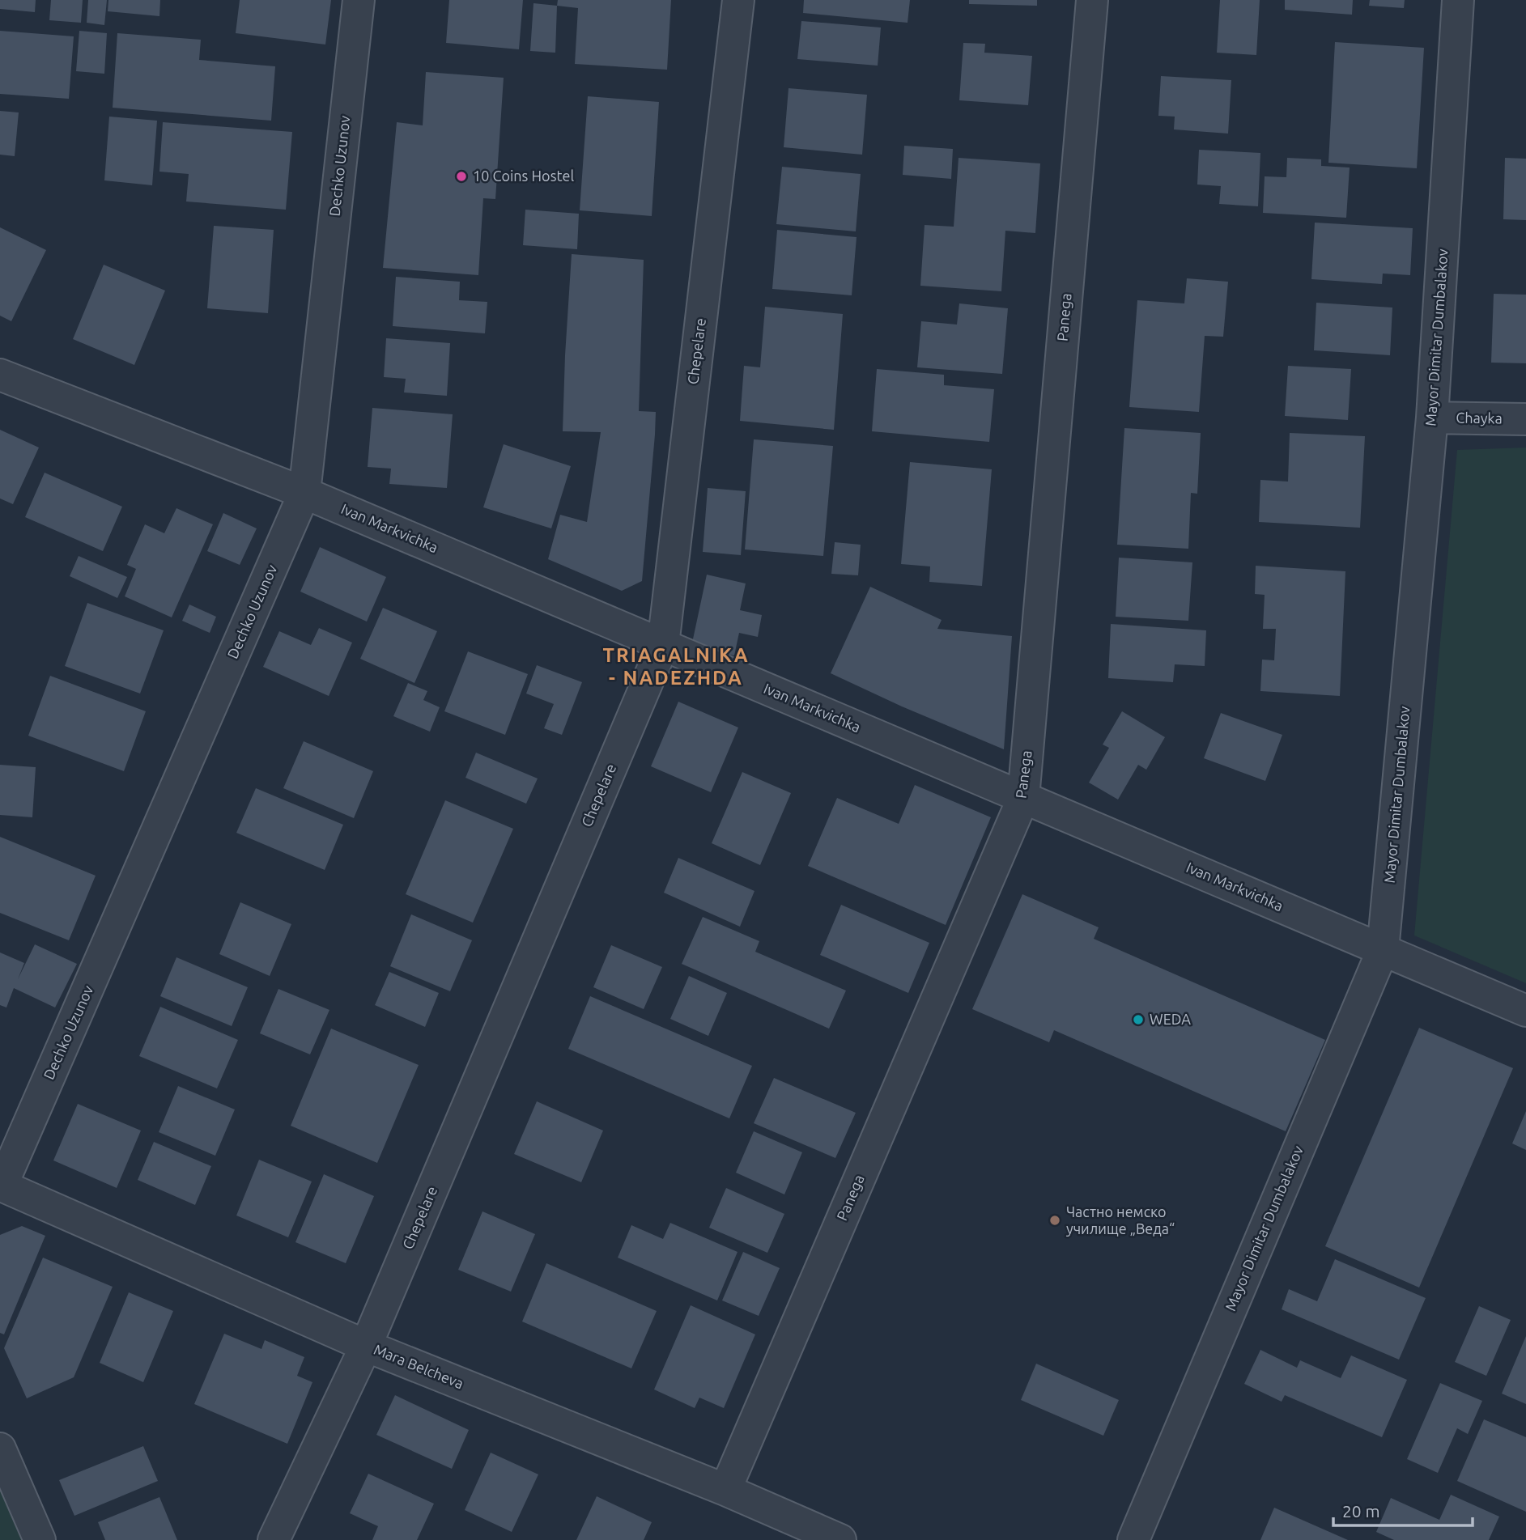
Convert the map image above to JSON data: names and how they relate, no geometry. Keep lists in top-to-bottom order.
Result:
{
  "streets": {
    "street": [
      "Dechko Uzunov",
      "Panega",
      "Mayor Dimitar Dumbalakov",
      "Chepelare",
      "Chayka",
      "Ivan Markvichka",
      "Mara Belcheva"
    ]
  },
  "crossings": [
    ["Dechko Uzunov", "Ivan Markvichka"],
    ["Dechko Uzunov", "Mara Belcheva"],
    ["Panega", "Ivan Markvichka"],
    ["Panega", "Mara Belcheva"],
    ["Mayor Dimitar Dumbalakov", "Chayka"],
    ["Mayor Dimitar Dumbalakov", "Ivan Markvichka"],
    ["Chepelare", "Ivan Markvichka"],
    ["Chepelare", "Mara Belcheva"]
  ],
  "districts": ["TRIAGALNIKA - NADEZHDA"],
  "places": ["10 Coins Hostel", "WEDA", "Частно немско училище „Веда“"],
  "scale_bar": "20 m"
}
